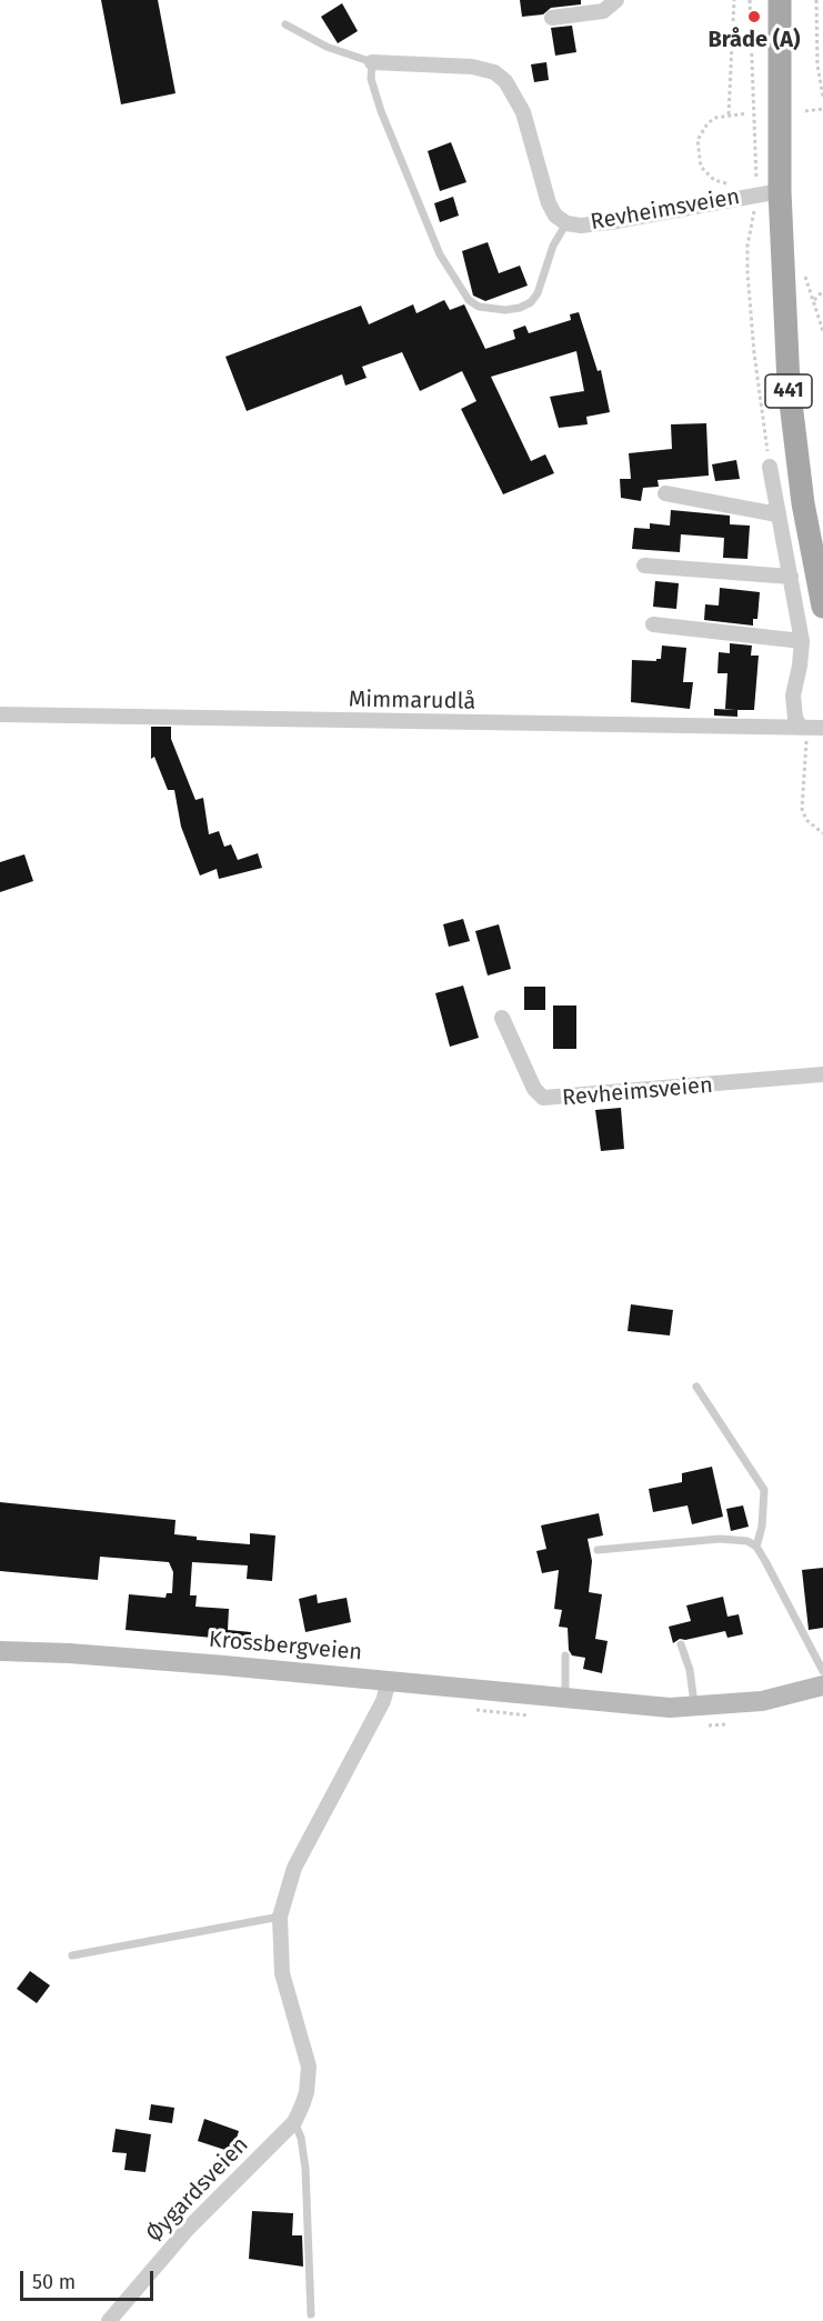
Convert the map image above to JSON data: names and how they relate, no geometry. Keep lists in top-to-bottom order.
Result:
{
  "streets": {
    "main road": ["441"],
    "street": [
      "Revheimsveien",
      "Mimmarudlå",
      "Krossbergveien",
      "Øygardsveien"
    ]
  },
  "crossings": [
    ["Revheimsveien", "441"],
    ["Krossbergveien", "Øygardsveien"]
  ],
  "places": ["Bråde (A)"],
  "scale_bar": "50 m"
}
